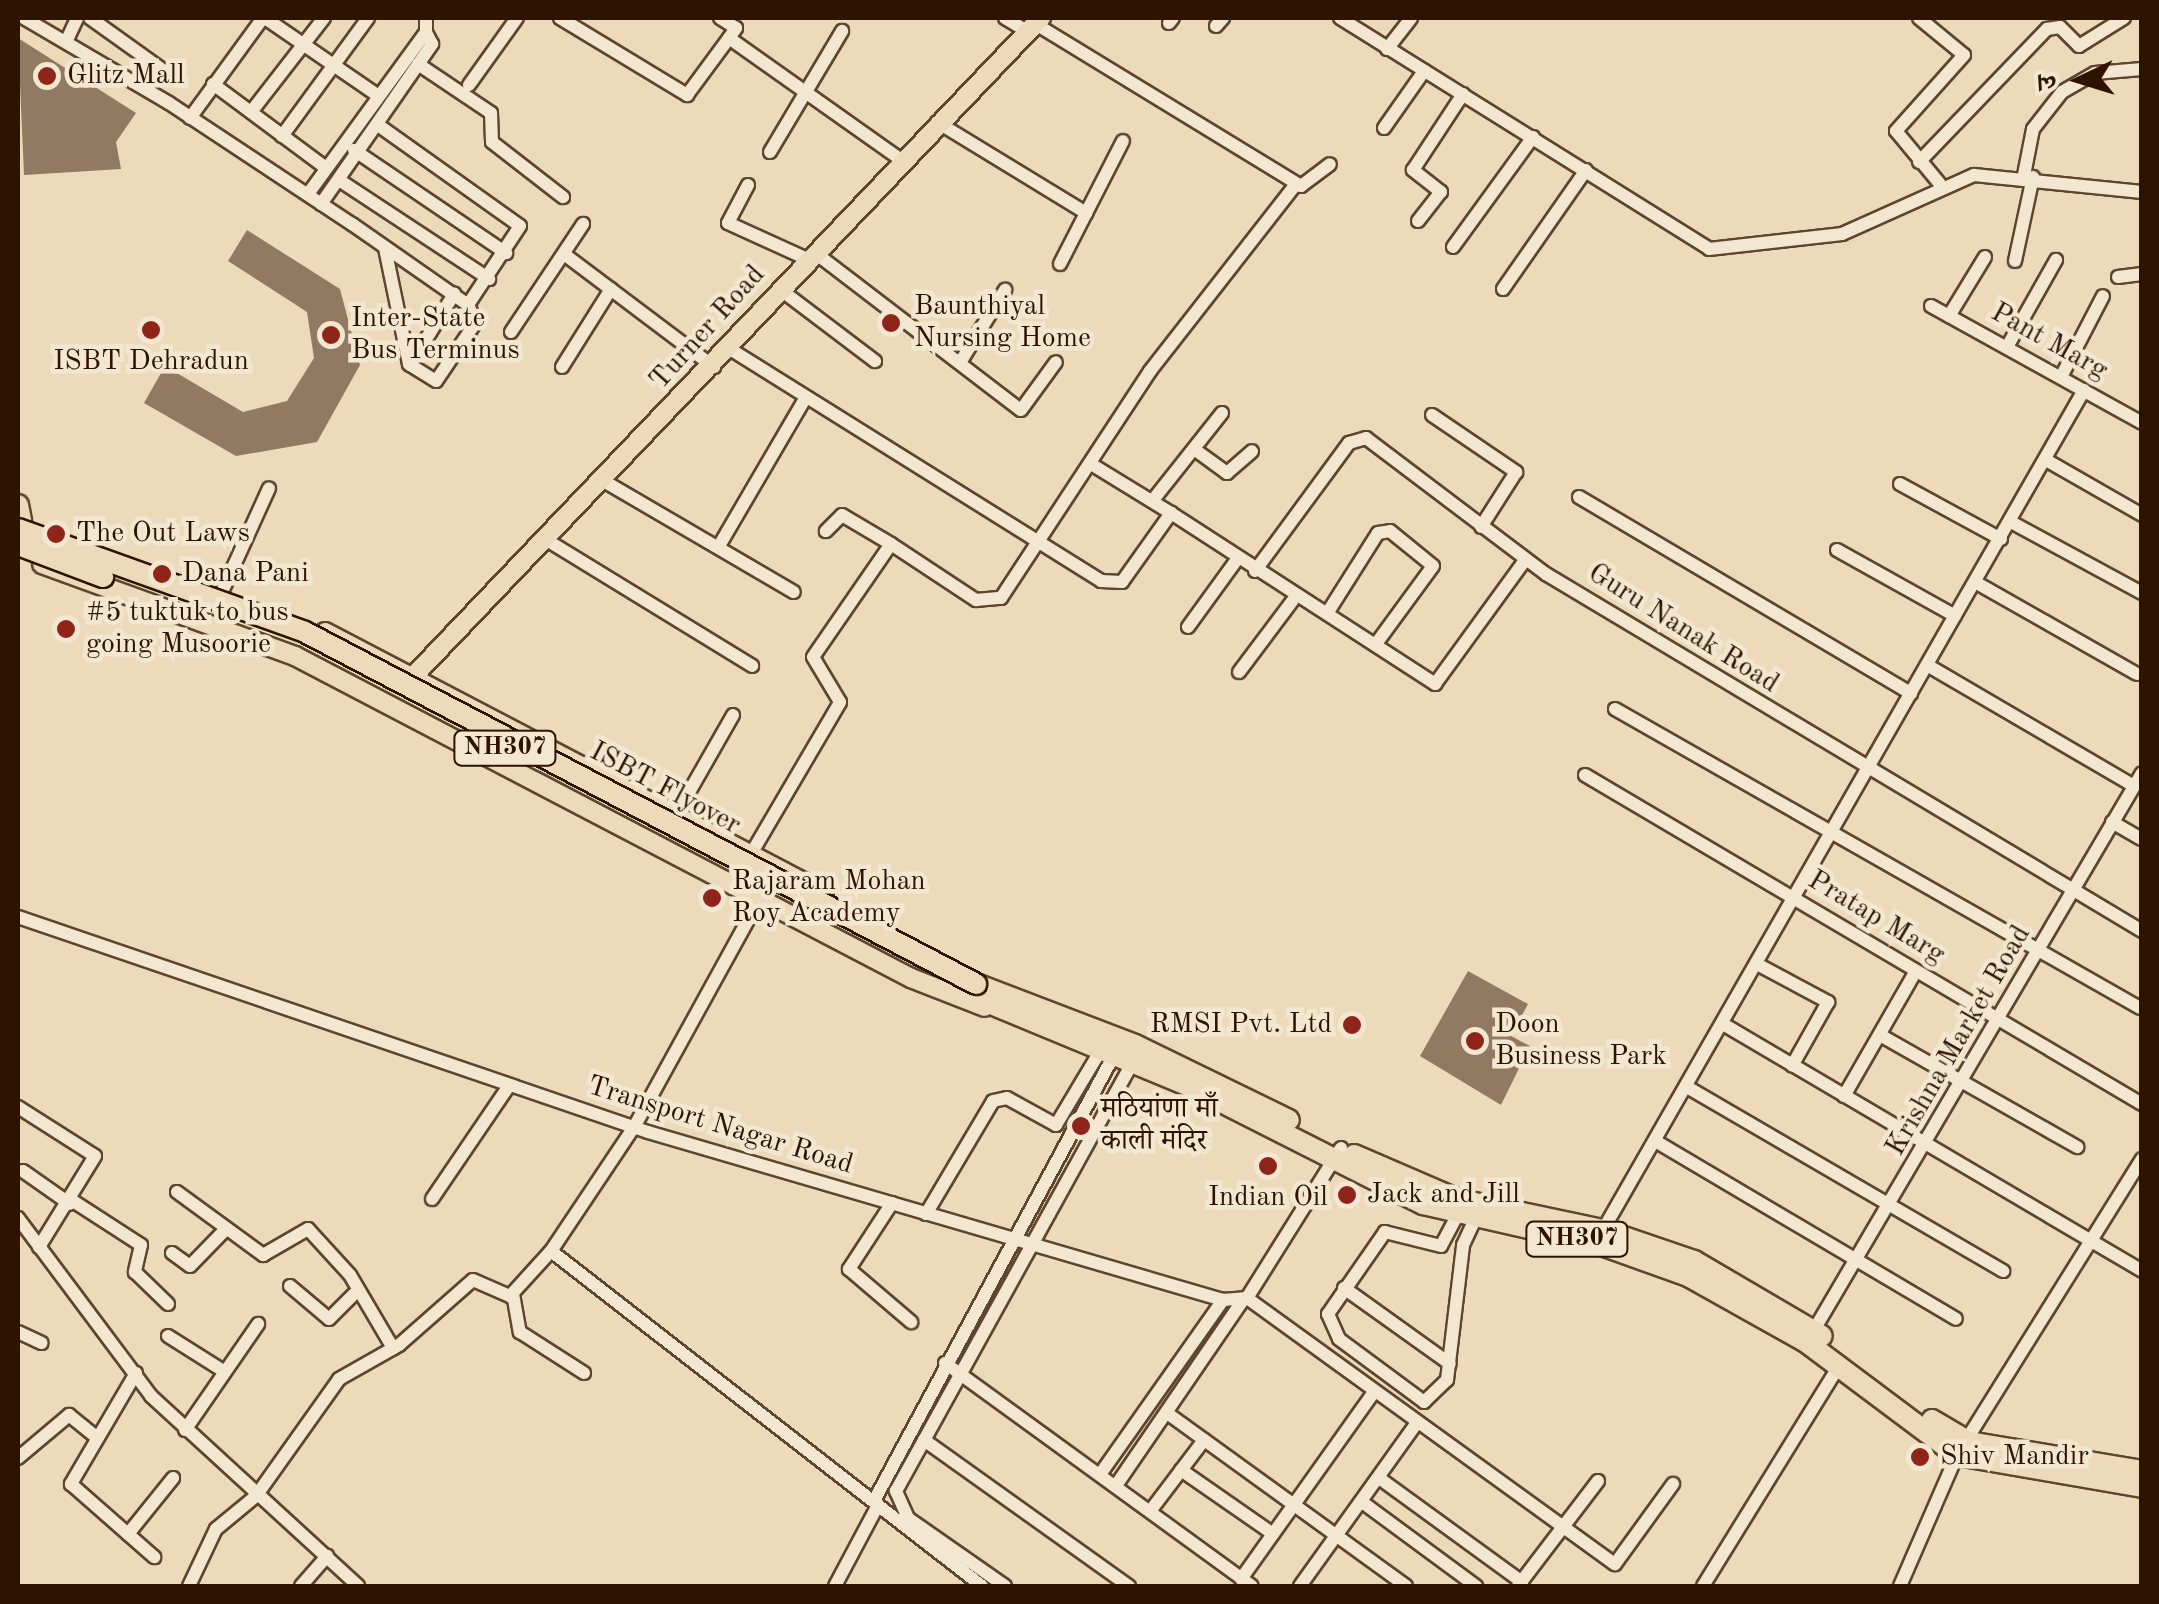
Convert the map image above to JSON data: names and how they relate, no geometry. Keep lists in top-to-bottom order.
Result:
{
  "streets": {
    "highway": ["NH307", "ISBT Flyover"],
    "main road": ["Turner Road"],
    "street": [
      "Pant Marg",
      "Guru Nanak Road",
      "Pratap Marg",
      "Krishna Market Road",
      "Transport Nagar Road"
    ]
  },
  "crossings": [
    ["Guru Nanak Road", "Krishna Market Road"],
    ["NH307", "ISBT Flyover"],
    ["NH307", "Krishna Market Road"],
    ["Pratap Marg", "Krishna Market Road"]
  ],
  "places": [
    "Glitz Mall",
    "Baunthiyal Nursing Home",
    "ISBT Dehradun",
    "Inter-State Bus Terminus",
    "The Out Laws",
    "Dana Pani",
    "#5 tuktuk to bus going Musoorie",
    "Rajaram Mohan Roy Academy",
    "RMSI Pvt. Ltd",
    "Doon Business Park",
    "मठियांणा माँ काली मंदिर",
    "Indian Oil",
    "Jack and Jill",
    "Shiv Mandir"
  ],
  "north": "left"
}
